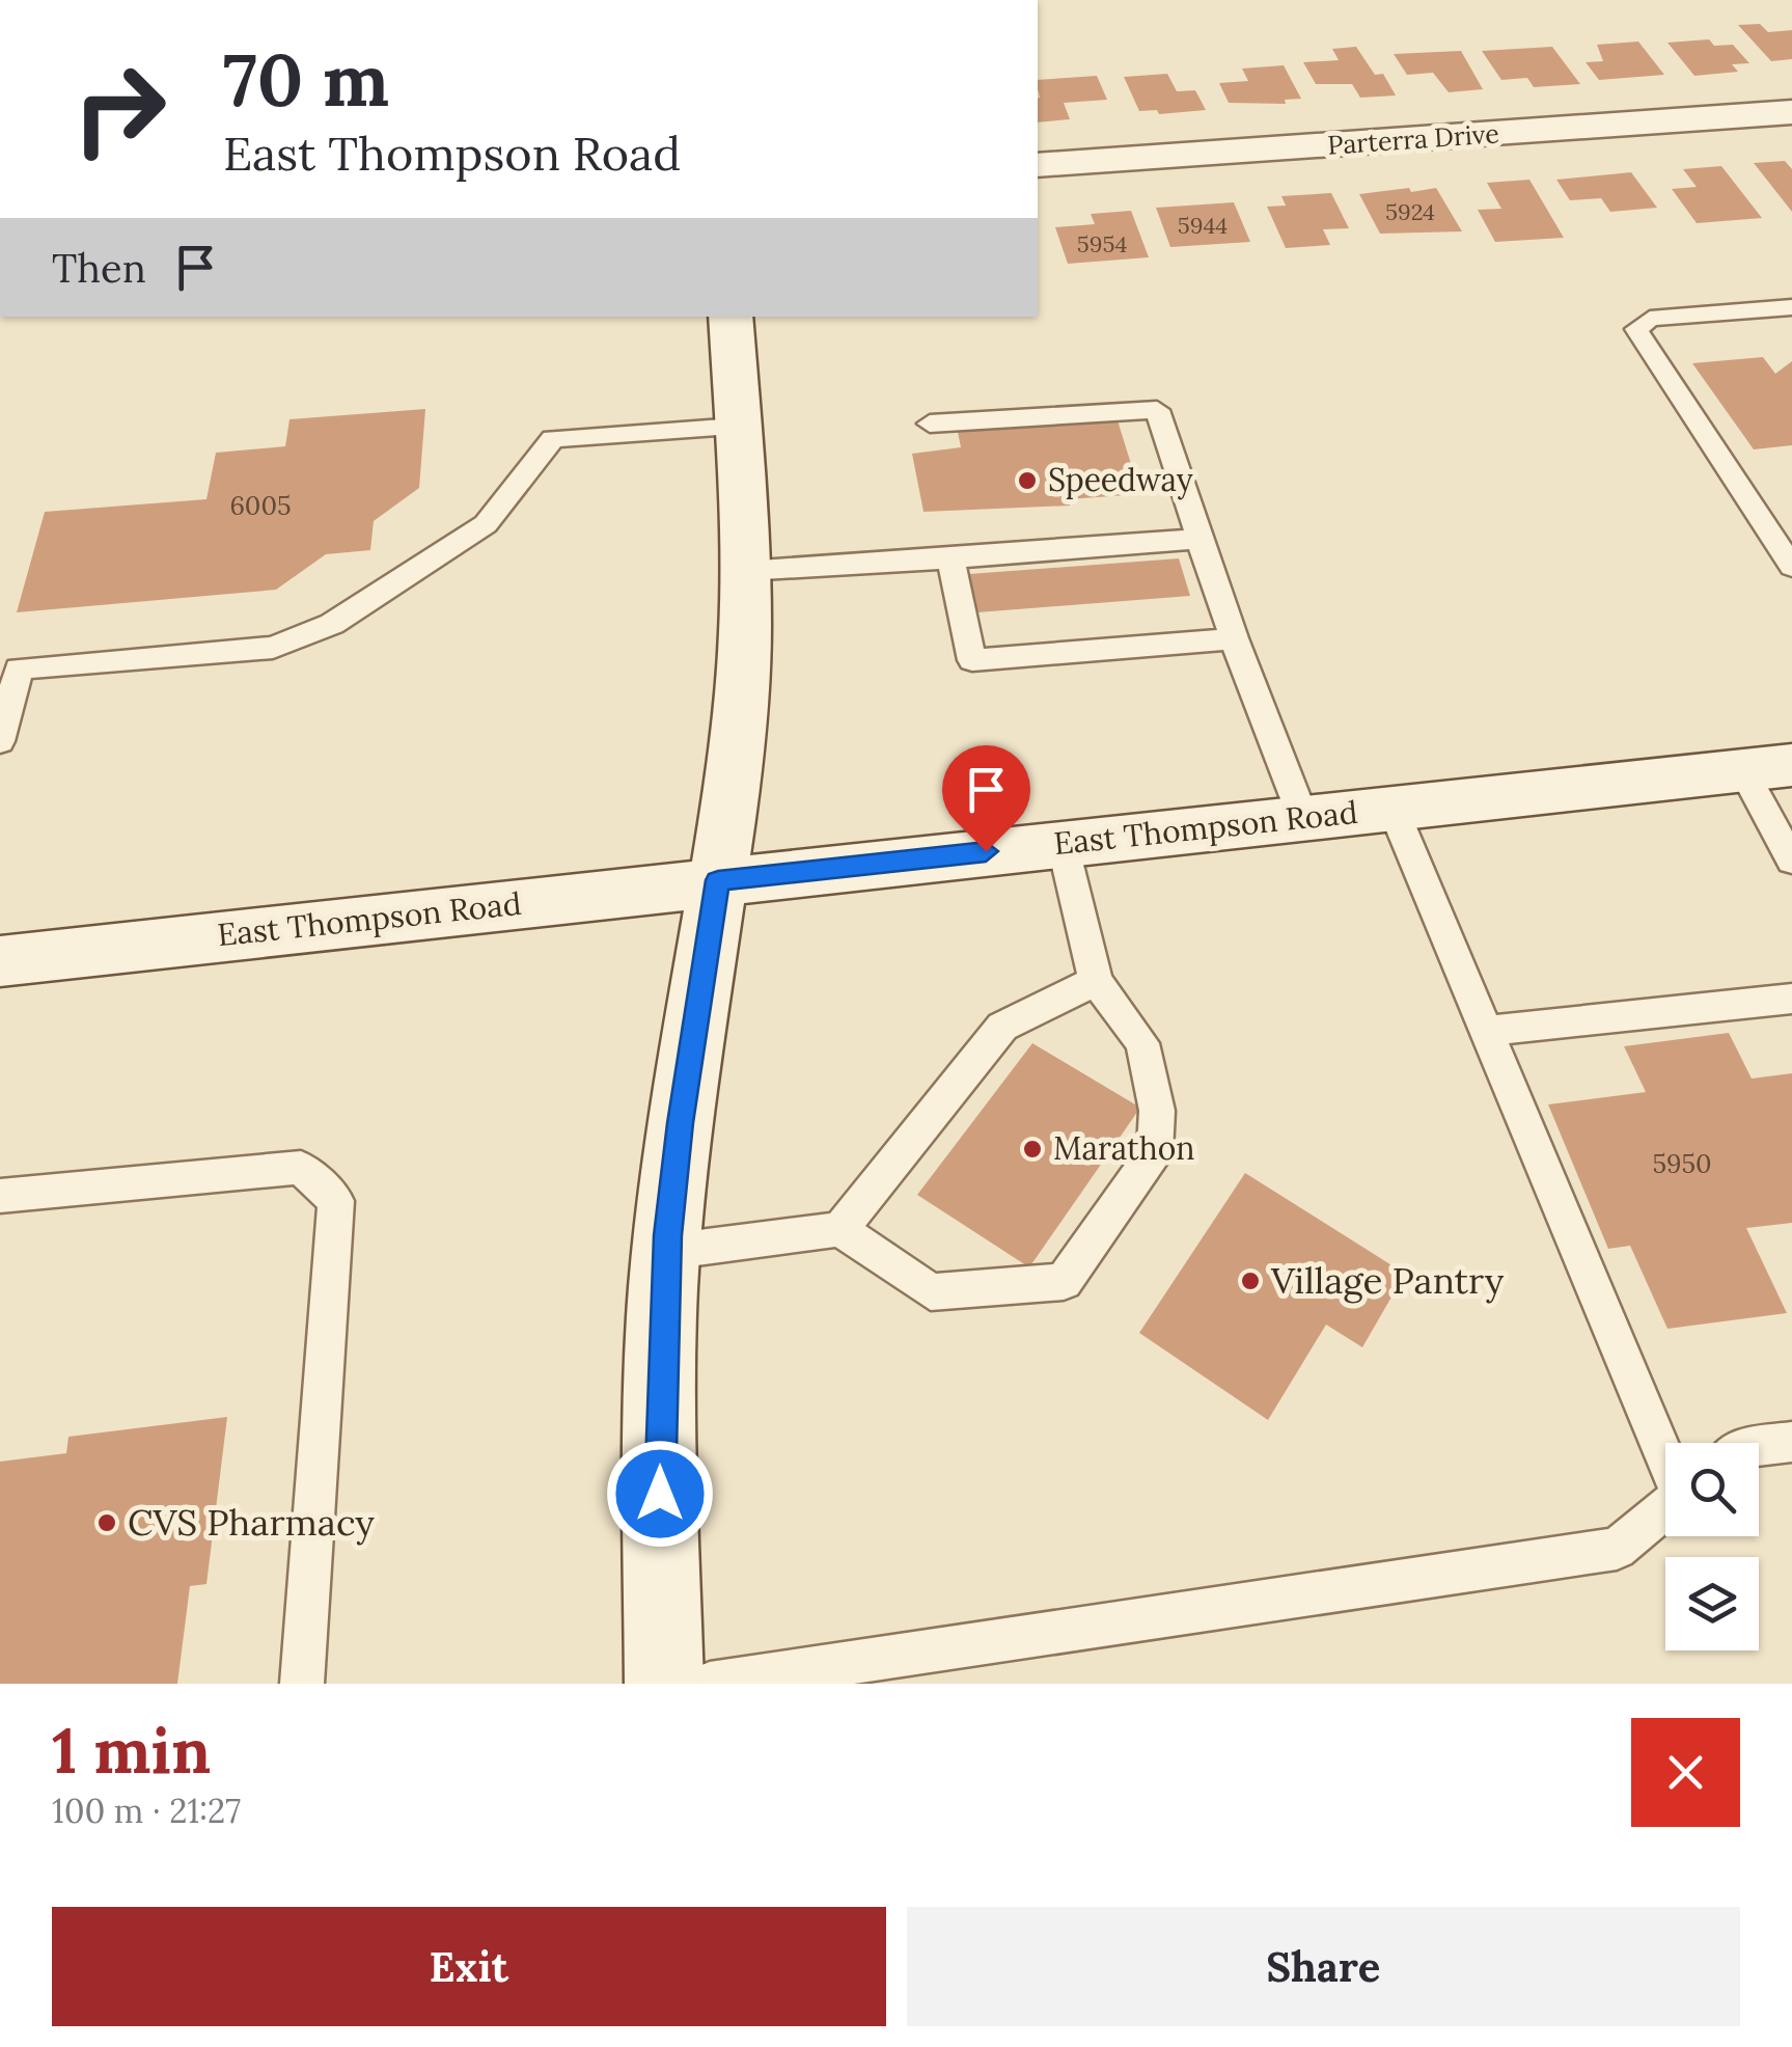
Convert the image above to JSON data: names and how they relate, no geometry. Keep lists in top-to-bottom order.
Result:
{
  "streets": {
    "main road": ["Parterra Drive", "East Thompson Road"]
  },
  "places": [
    "Speedway",
    "Marathon",
    "Village Pantry",
    "CVS Pharmacy"
  ],
  "house_numbers": [
    "5924",
    "5944",
    "5954",
    "6005",
    "5950"
  ],
  "page": {
    "turn": ["70 m", "East Thompson Road"],
    "then": "Then",
    "heading": ["1 min", "100 m · 21:27"],
    "buttons": ["Exit", "Share"]
  }
}
